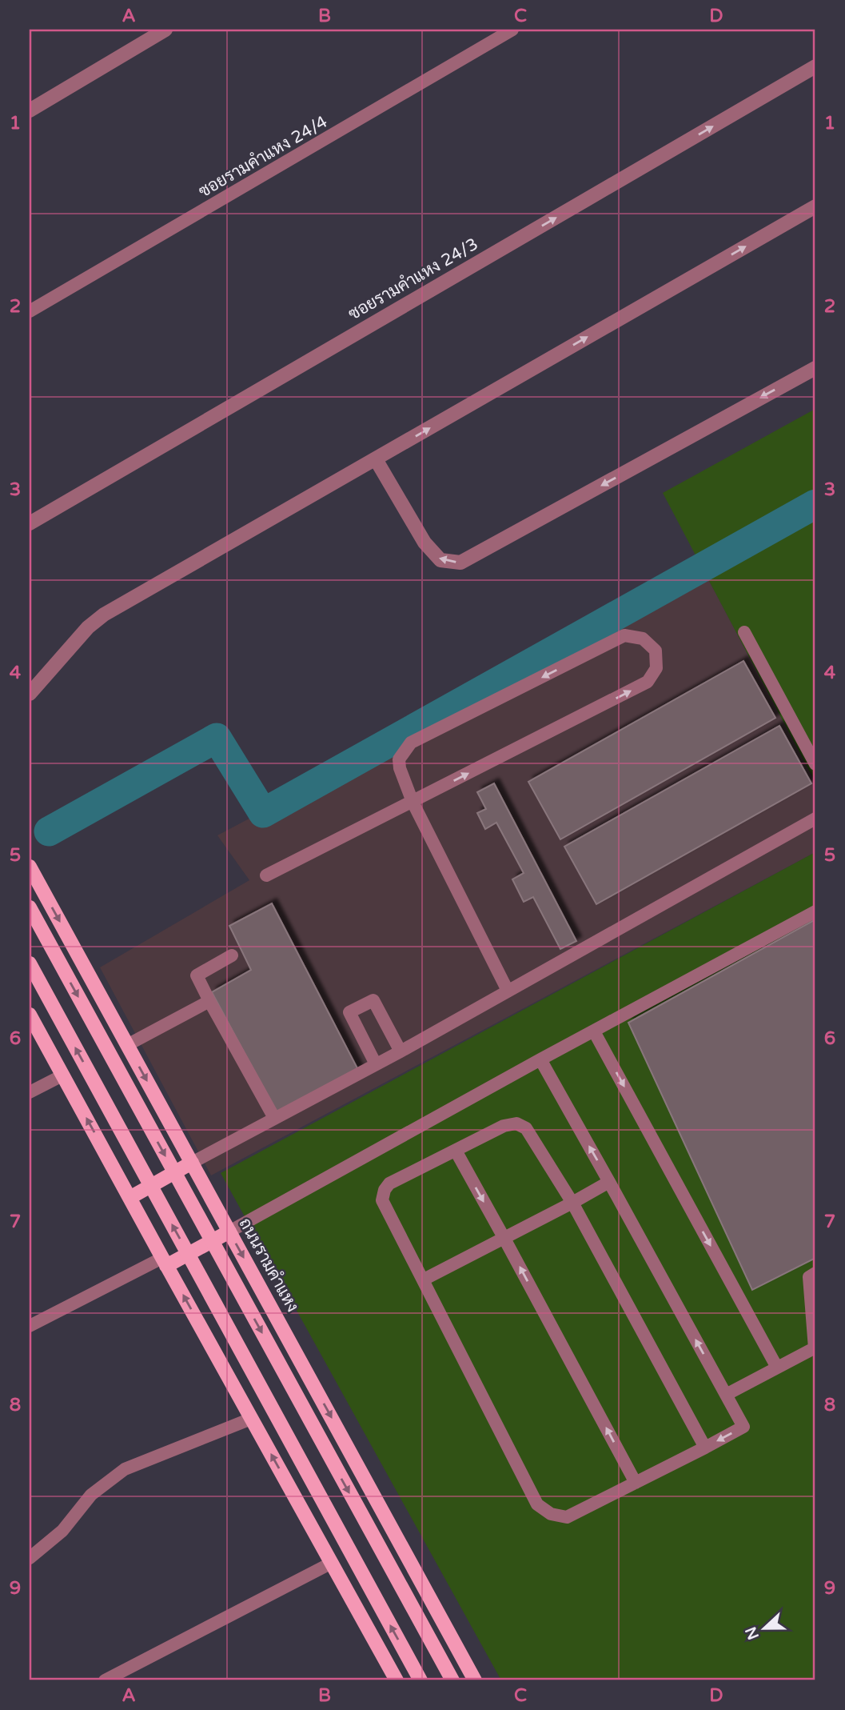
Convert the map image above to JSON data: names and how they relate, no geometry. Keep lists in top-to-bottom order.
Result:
{
  "streets": {
    "main road": ["ถนนรามคำแหง"],
    "street": ["ซอยรามคำแหง 24/3"],
    "lane": ["ซอยรามคำแหง 24/4"]
  },
  "north": "left",
  "grid": {
    "columns": [
      "A",
      "B",
      "C",
      "D"
    ],
    "rows": [
      "1",
      "2",
      "3",
      "4",
      "5",
      "6",
      "7",
      "8",
      "9"
    ]
  }
}
